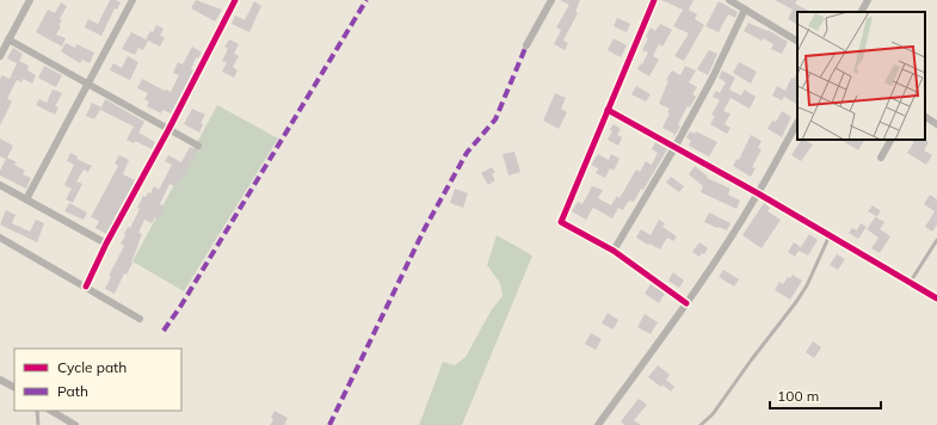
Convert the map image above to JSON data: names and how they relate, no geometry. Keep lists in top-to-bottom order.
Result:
{
  "legend": ["Cycle path", "Path"],
  "scale_bar": "100 m"
}
